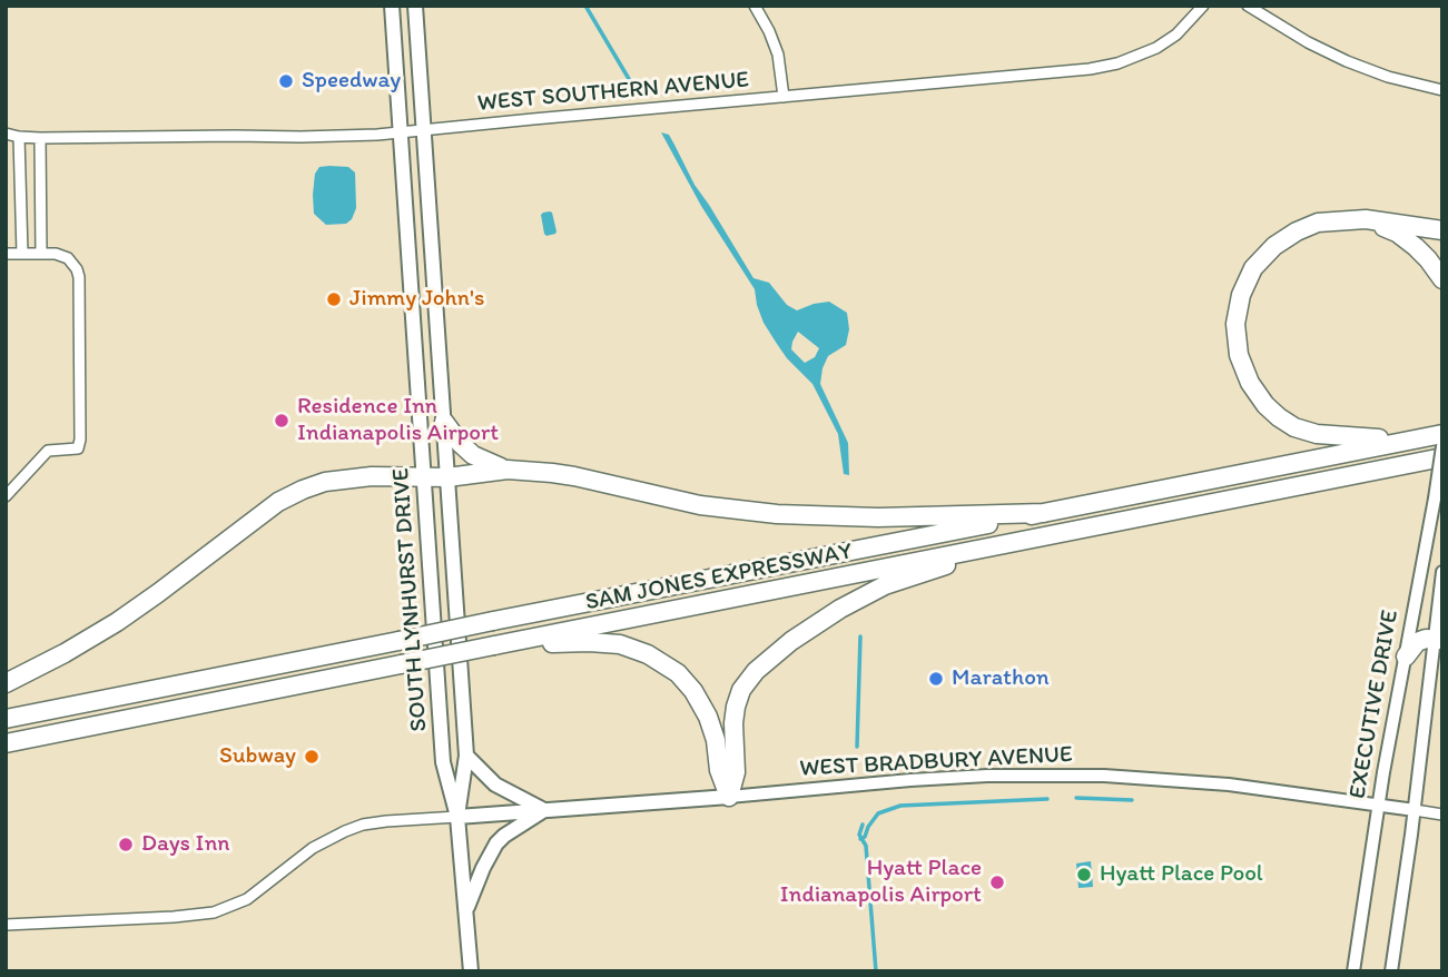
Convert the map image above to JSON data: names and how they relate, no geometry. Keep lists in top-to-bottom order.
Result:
{
  "streets": {
    "highway": ["SAM JONES EXPRESSWAY"],
    "main road": ["SOUTH LYNHURST DRIVE", "WEST BRADBURY AVENUE"],
    "street": ["WEST SOUTHERN AVENUE", "EXECUTIVE DRIVE"]
  },
  "crossings": [
    ["WEST SOUTHERN AVENUE", "SOUTH LYNHURST DRIVE"],
    ["SOUTH LYNHURST DRIVE", "WEST BRADBURY AVENUE"],
    ["EXECUTIVE DRIVE", "WEST BRADBURY AVENUE"]
  ],
  "places": [
    "Speedway",
    "Jimmy John's",
    "Residence Inn Indianapolis Airport",
    "Marathon",
    "Subway",
    "Days Inn",
    "Hyatt Place Pool",
    "Hyatt Place Indianapolis Airport"
  ]
}
